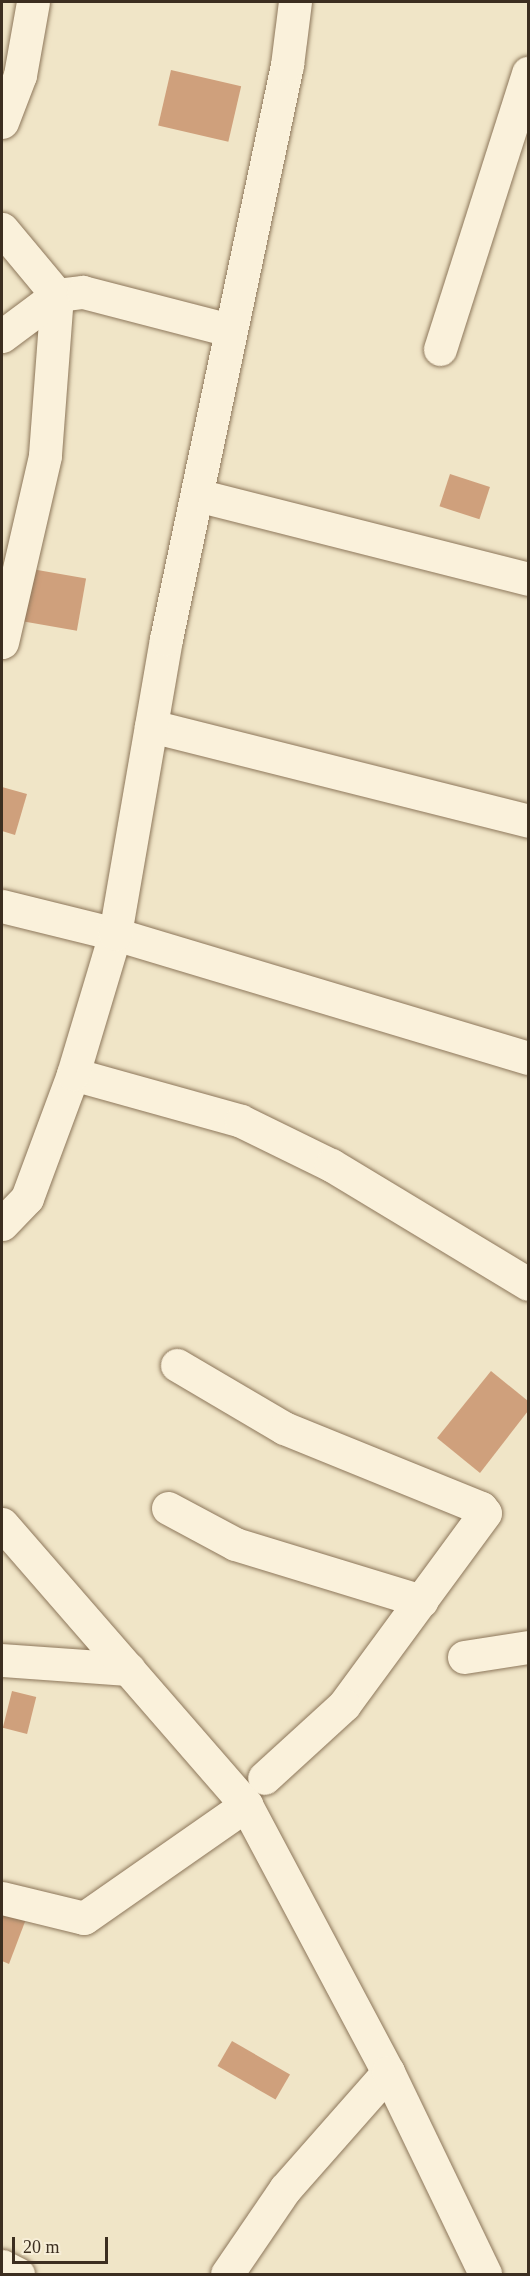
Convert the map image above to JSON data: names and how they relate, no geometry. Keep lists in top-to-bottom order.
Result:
{
  "scale_bar": "20 m"
}
